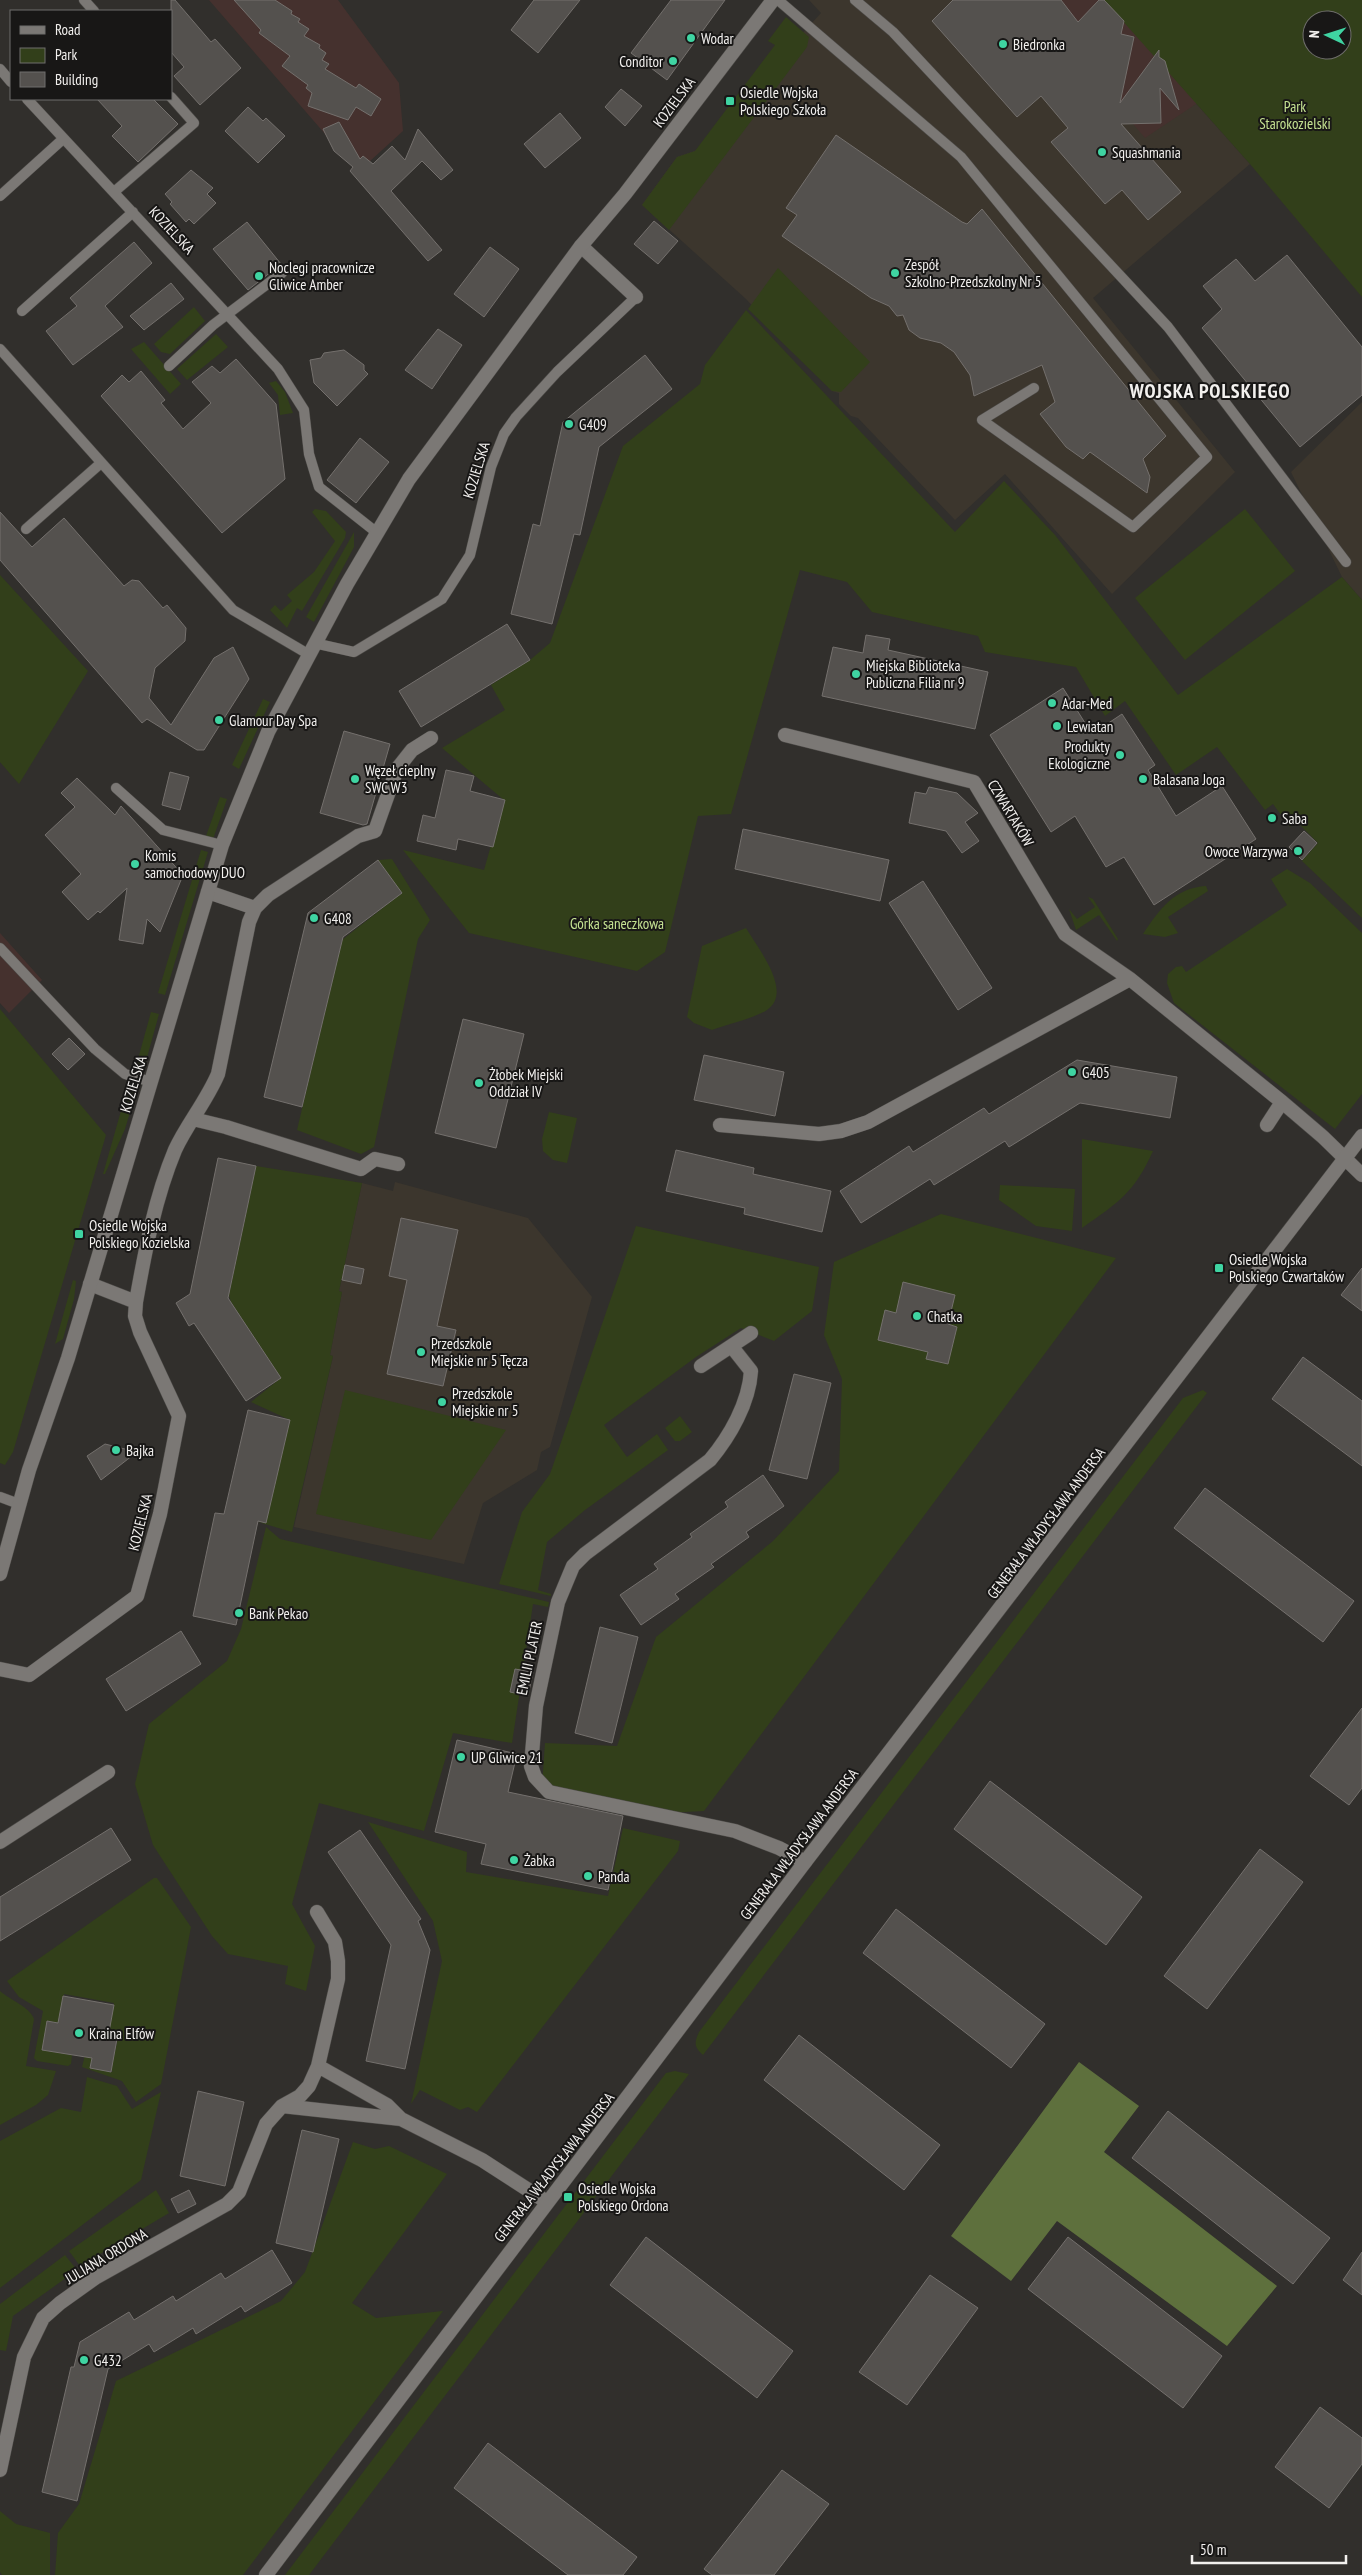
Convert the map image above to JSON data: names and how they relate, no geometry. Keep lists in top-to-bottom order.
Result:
{
  "streets": {
    "street": [
      "KOZIELSKA",
      "CZWARTAKÓW",
      "GENERAŁA WŁADYSŁAWA ANDERSA",
      "EMILII PLATER",
      "JULIANA ORDONA"
    ]
  },
  "crossings": [
    ["CZWARTAKÓW", "GENERAŁA WŁADYSŁAWA ANDERSA"],
    ["GENERAŁA WŁADYSŁAWA ANDERSA", "EMILII PLATER"]
  ],
  "districts": ["WOJSKA POLSKIEGO"],
  "parks": ["Park Starokozielski", "Górka saneczkowa"],
  "places": {
    "other": [
      "Wodar",
      "Biedronka",
      "Conditor",
      "Squashmania",
      "Zespół Szkolno-Przedszkolny Nr 5",
      "Noclegi pracownicze Gliwice Amber",
      "G409",
      "Miejska Biblioteka Publiczna Filia nr 9",
      "Adar-Med",
      "Glamour Day Spa",
      "Lewiatan",
      "Produkty Ekologiczne",
      "Węzeł cieplny SWC W3",
      "Balasana Joga",
      "Saba",
      "Owoce Warzywa",
      "Komis samochodowy DUO",
      "G408",
      "G405",
      "Żłobek Miejski Oddział IV",
      "Chatka",
      "Przedszkole Miejskie nr 5 Tęcza",
      "Przedszkole Miejskie nr 5",
      "Bajka",
      "Bank Pekao",
      "UP Gliwice 21",
      "Żabka",
      "Panda",
      "Kraina Elfów",
      "G432"
    ],
    "transit": [
      "Osiedle Wojska Polskiego Szkoła",
      "Osiedle Wojska Polskiego Kozielska",
      "Osiedle Wojska Polskiego Czwartaków",
      "Osiedle Wojska Polskiego Ordona"
    ]
  },
  "legend": ["Road", "Park", "Building"],
  "scale_bar": "50 m",
  "north": "left"
}
